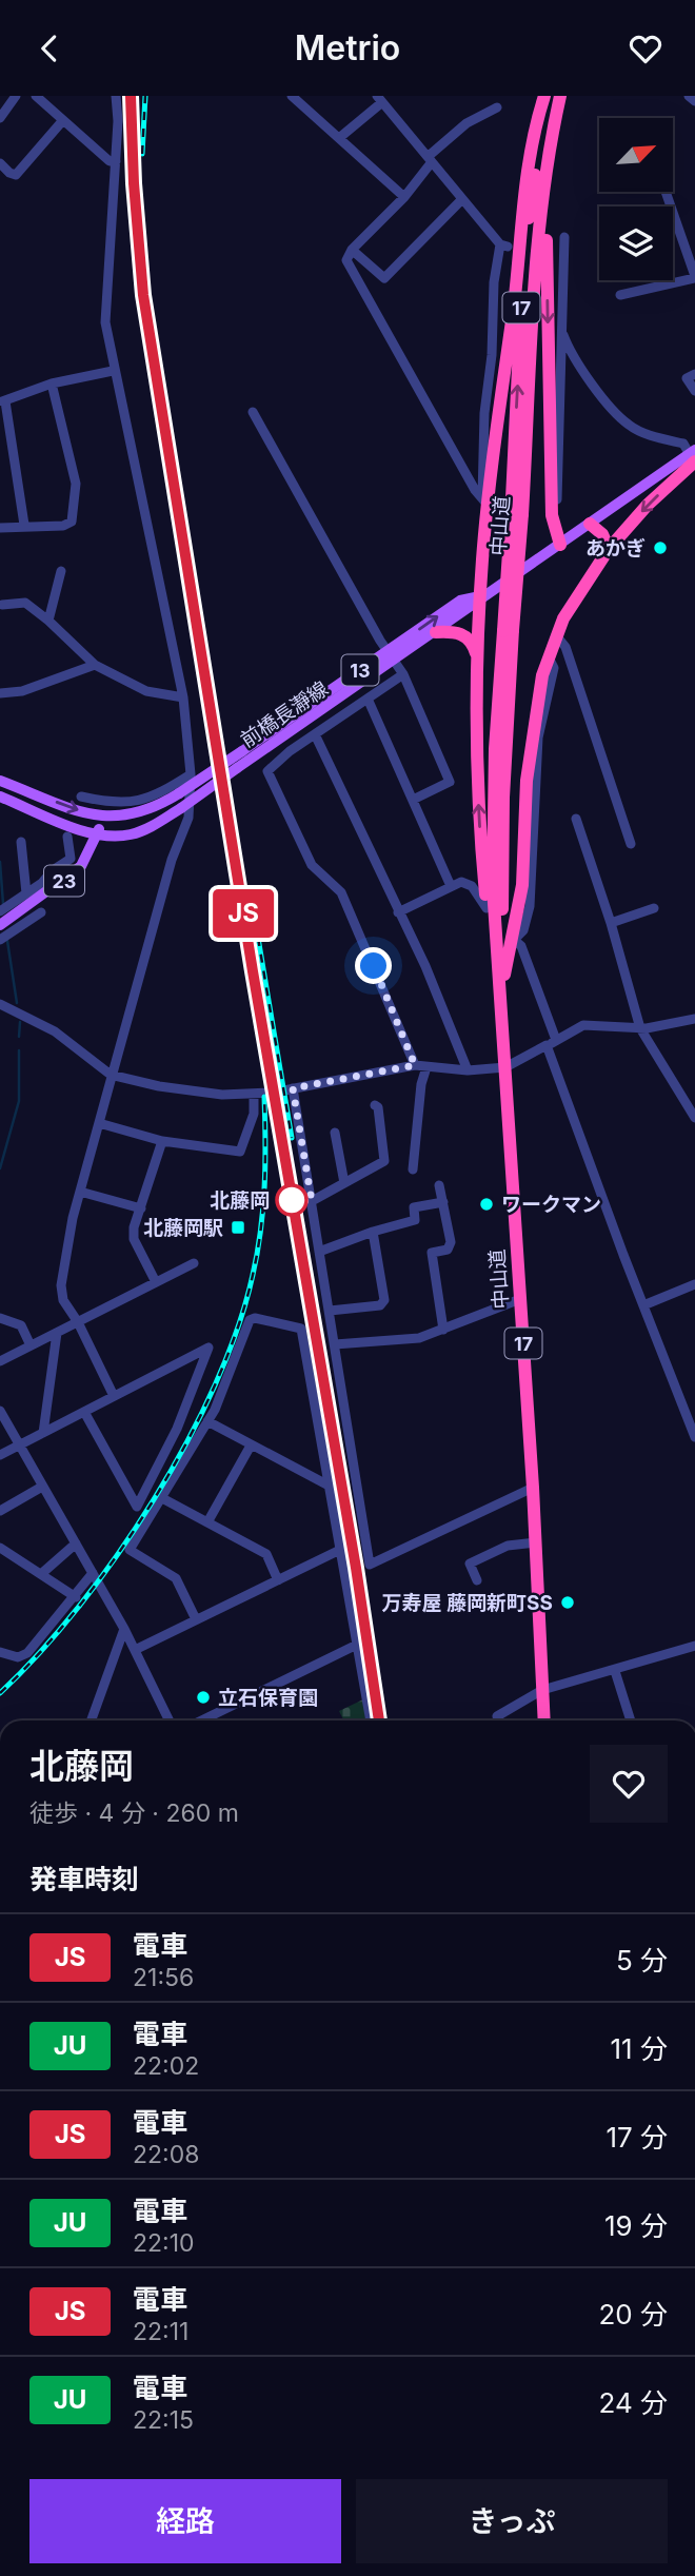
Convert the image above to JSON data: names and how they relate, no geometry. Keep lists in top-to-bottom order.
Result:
{
  "streets": {
    "highway": ["17", "中山道"],
    "main road": ["13", "前橋長瀞線", "23"]
  },
  "crossings": [
    ["17", "中山道"],
    ["17", "前橋長瀞線"],
    ["13", "前橋長瀞線"],
    ["13", "23"],
    ["前橋長瀞線", "23"]
  ],
  "places": {
    "other": [
      "あかぎ",
      "北藤岡",
      "ワークマン",
      "万寿屋 藤岡新町SS",
      "立石保育園"
    ],
    "transit": ["北藤岡駅"]
  },
  "north": "top right",
  "page": {
    "header": "Metrio",
    "on_map": "JS",
    "heading": [
      ["北藤岡", "徒歩 · 4 分 · 260 m"],
      "発車時刻"
    ],
    "list": [
      {
        "mark": "JS",
        "name": "電車",
        "note": "21:56",
        "value": "5 分"
      },
      {
        "mark": "JU",
        "name": "電車",
        "note": "22:02",
        "value": "11 分"
      },
      {
        "mark": "JS",
        "name": "電車",
        "note": "22:08",
        "value": "17 分"
      },
      {
        "mark": "JU",
        "name": "電車",
        "note": "22:10",
        "value": "19 分"
      },
      {
        "mark": "JS",
        "name": "電車",
        "note": "22:11",
        "value": "20 分"
      },
      {
        "mark": "JU",
        "name": "電車",
        "note": "22:15",
        "value": "24 分"
      }
    ],
    "buttons": ["経路", "きっぷ"]
  }
}
